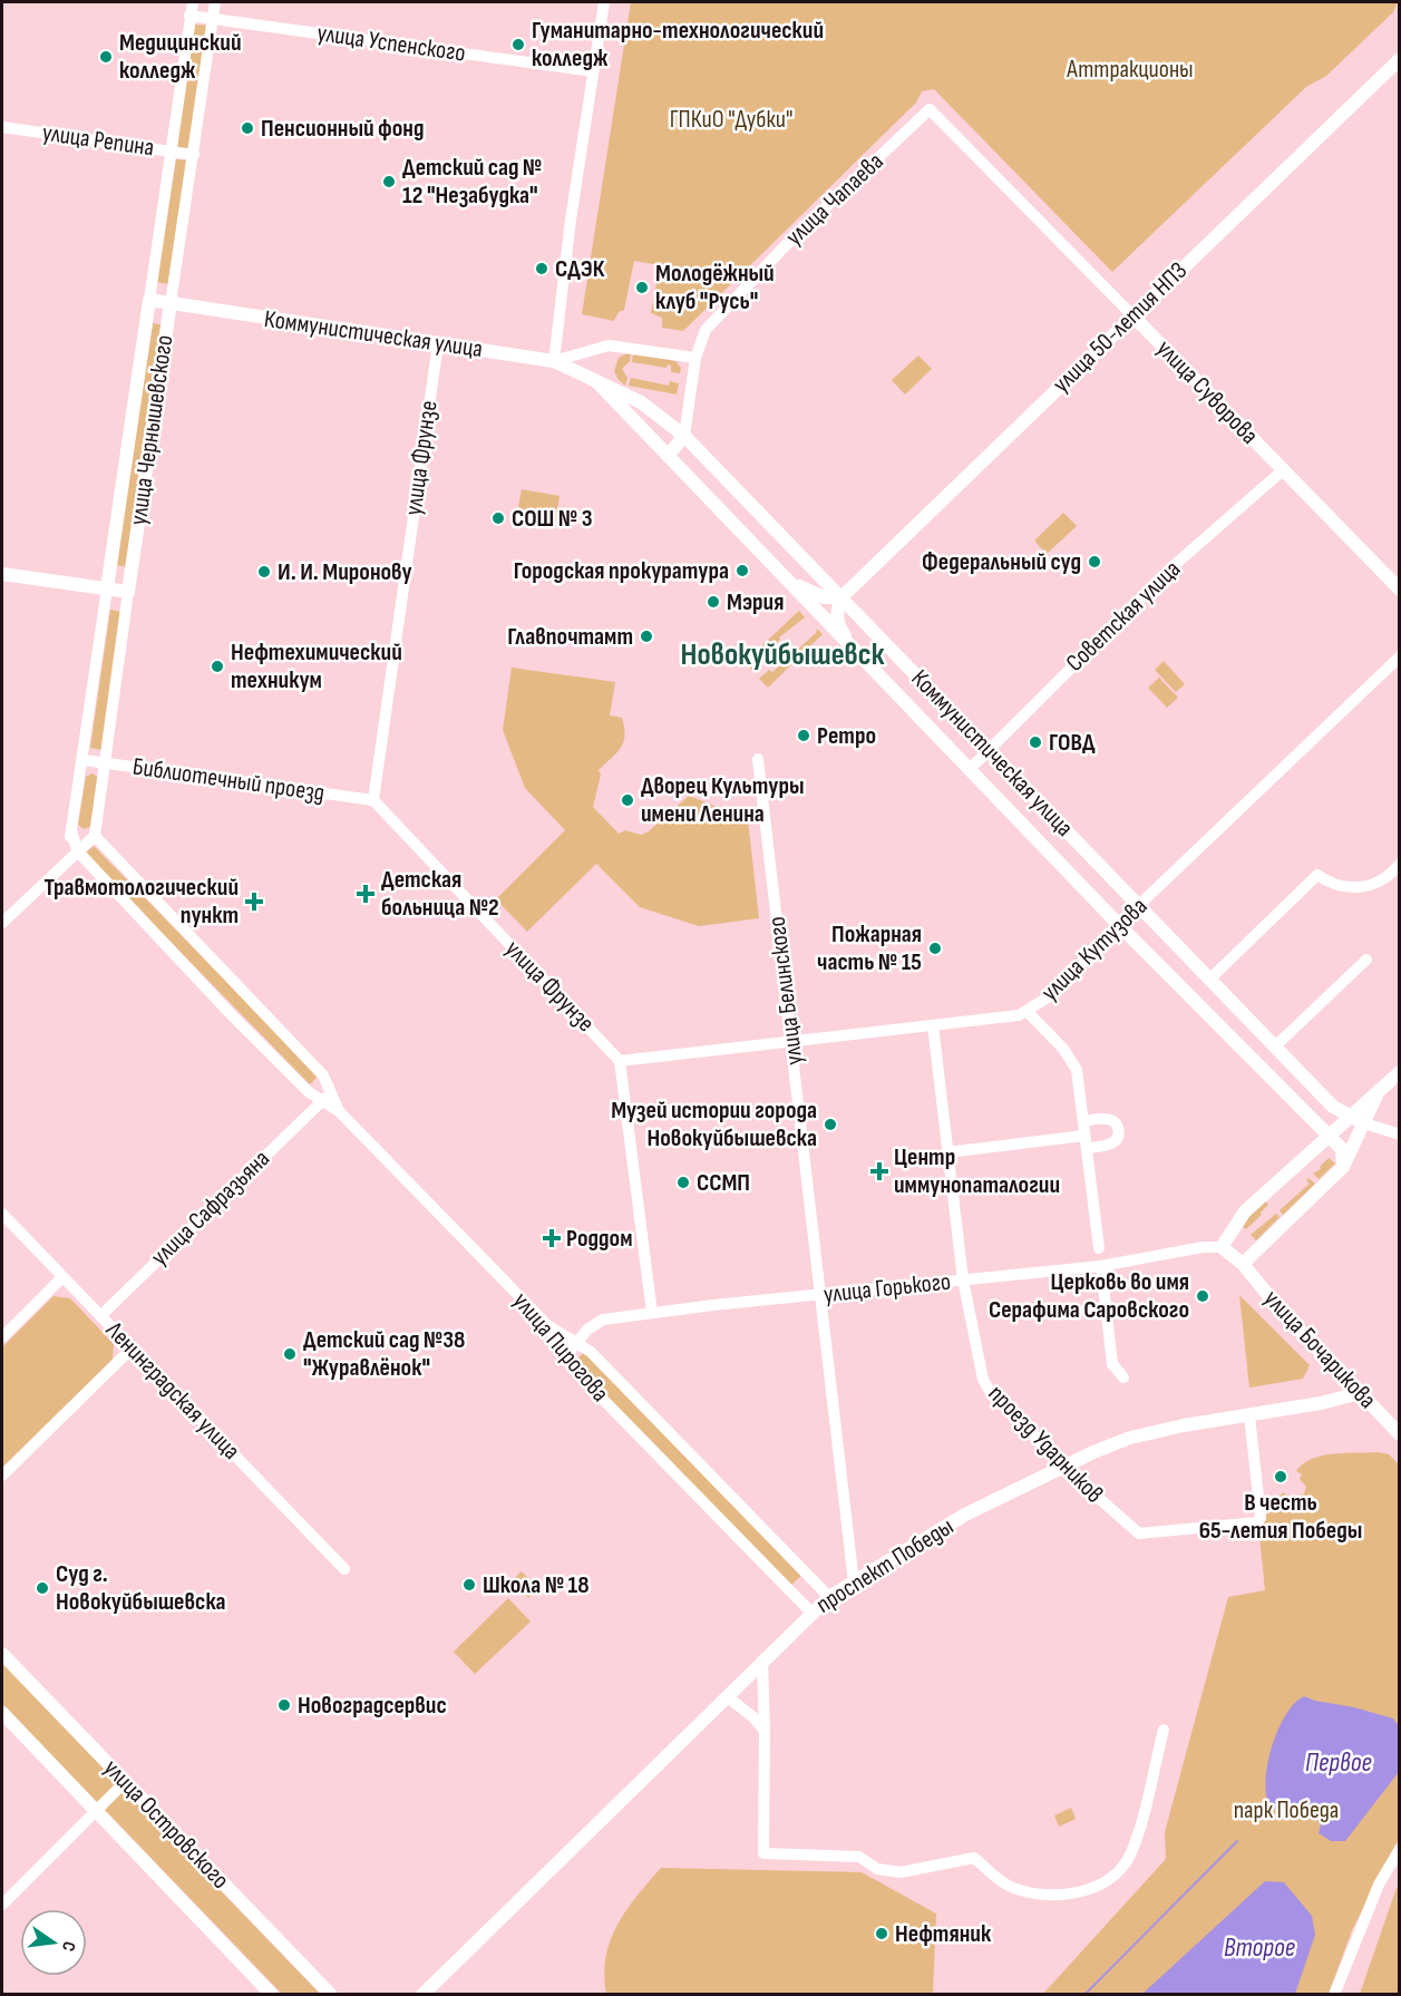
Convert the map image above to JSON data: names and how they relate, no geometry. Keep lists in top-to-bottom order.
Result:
{
  "streets": {
    "main road": [
      "улица 50-летия НПЗ",
      "Коммунистическая улица",
      "улица Суворова",
      "улица Чернышевского",
      "улица Кутузова",
      "улица Бочарикова",
      "проспект Победы",
      "улица Островского"
    ],
    "street": [
      "улица Успенского",
      "улица Репина",
      "улица Чапаева",
      "улица Фрунзе",
      "Советская улица",
      "Библиотечный проезд",
      "улица Белинского",
      "улица Сафразьяна",
      "улица Горького",
      "улица Пирогова",
      "Ленинградская улица",
      "проезд Ударников"
    ]
  },
  "crossings": [
    ["улица Успенского", "улица Чернышевского"],
    ["улица Репина", "улица Чернышевского"],
    ["улица Чапаева", "Коммунистическая улица"],
    ["улица Чапаева", "улица Суворова"],
    ["улица 50-летия НПЗ", "Коммунистическая улица"],
    ["улица 50-летия НПЗ", "улица Суворова"],
    ["Коммунистическая улица", "улица Чернышевского"],
    ["Коммунистическая улица", "улица Фрунзе"],
    ["Коммунистическая улица", "Советская улица"],
    ["Коммунистическая улица", "улица Кутузова"],
    ["улица Суворова", "Советская улица"],
    ["улица Чернышевского", "Библиотечный проезд"],
    ["улица Чернышевского", "улица Пирогова"],
    ["улица Фрунзе", "Библиотечный проезд"],
    ["улица Фрунзе", "улица Кутузова"],
    ["улица Кутузова", "улица Белинского"],
    ["улица Кутузова", "проезд Ударников"],
    ["улица Белинского", "улица Горького"],
    ["улица Белинского", "проспект Победы"],
    ["улица Сафразьяна", "улица Пирогова"],
    ["улица Сафразьяна", "Ленинградская улица"],
    ["улица Горького", "улица Пирогова"],
    ["улица Горького", "улица Бочарикова"],
    ["улица Горького", "проезд Ударников"],
    ["улица Пирогова", "проспект Победы"],
    ["улица Бочарикова", "проспект Победы"],
    ["проезд Ударников", "проспект Победы"]
  ],
  "districts": ["Новокуйбышевск"],
  "water": ["Первое", "Второе"],
  "parks": ["Аттракционы", "ГПКиО \"Дубки\"", "парк Победa"],
  "places": {
    "other": [
      "Гуманитарно-технологический колледж",
      "Медицинский колледж",
      "Пенсионный фонд",
      "Детский сад № 12 \"Незабудка\"",
      "СДЭК",
      "Молодёжный клуб \"Русь\"",
      "СОШ № 3",
      "Федеральный суд",
      "Городская прокуратура",
      "И. И. Миронову",
      "Мэрия",
      "Главпочтамт",
      "Нефтехимический техникум",
      "Ретро",
      "ГОВД",
      "Дворец Культуры имени Ленина",
      "Пожарная часть № 15",
      "Музей истории города Новокуйбышевска",
      "ССМП",
      "Церковь во имя Серафима Саровского",
      "Детский сад №38 \"Журавлёнок\"",
      "В честь 65-летия Победы",
      "Школа № 18",
      "Суд г. Новокуйбышевска",
      "Новоградсервис",
      "Нефтяник"
    ],
    "health": [
      "Детская больница №2",
      "Травмотологический пункт",
      "Центр иммунопаталогии",
      "Роддом"
    ]
  },
  "north": "right"
}
